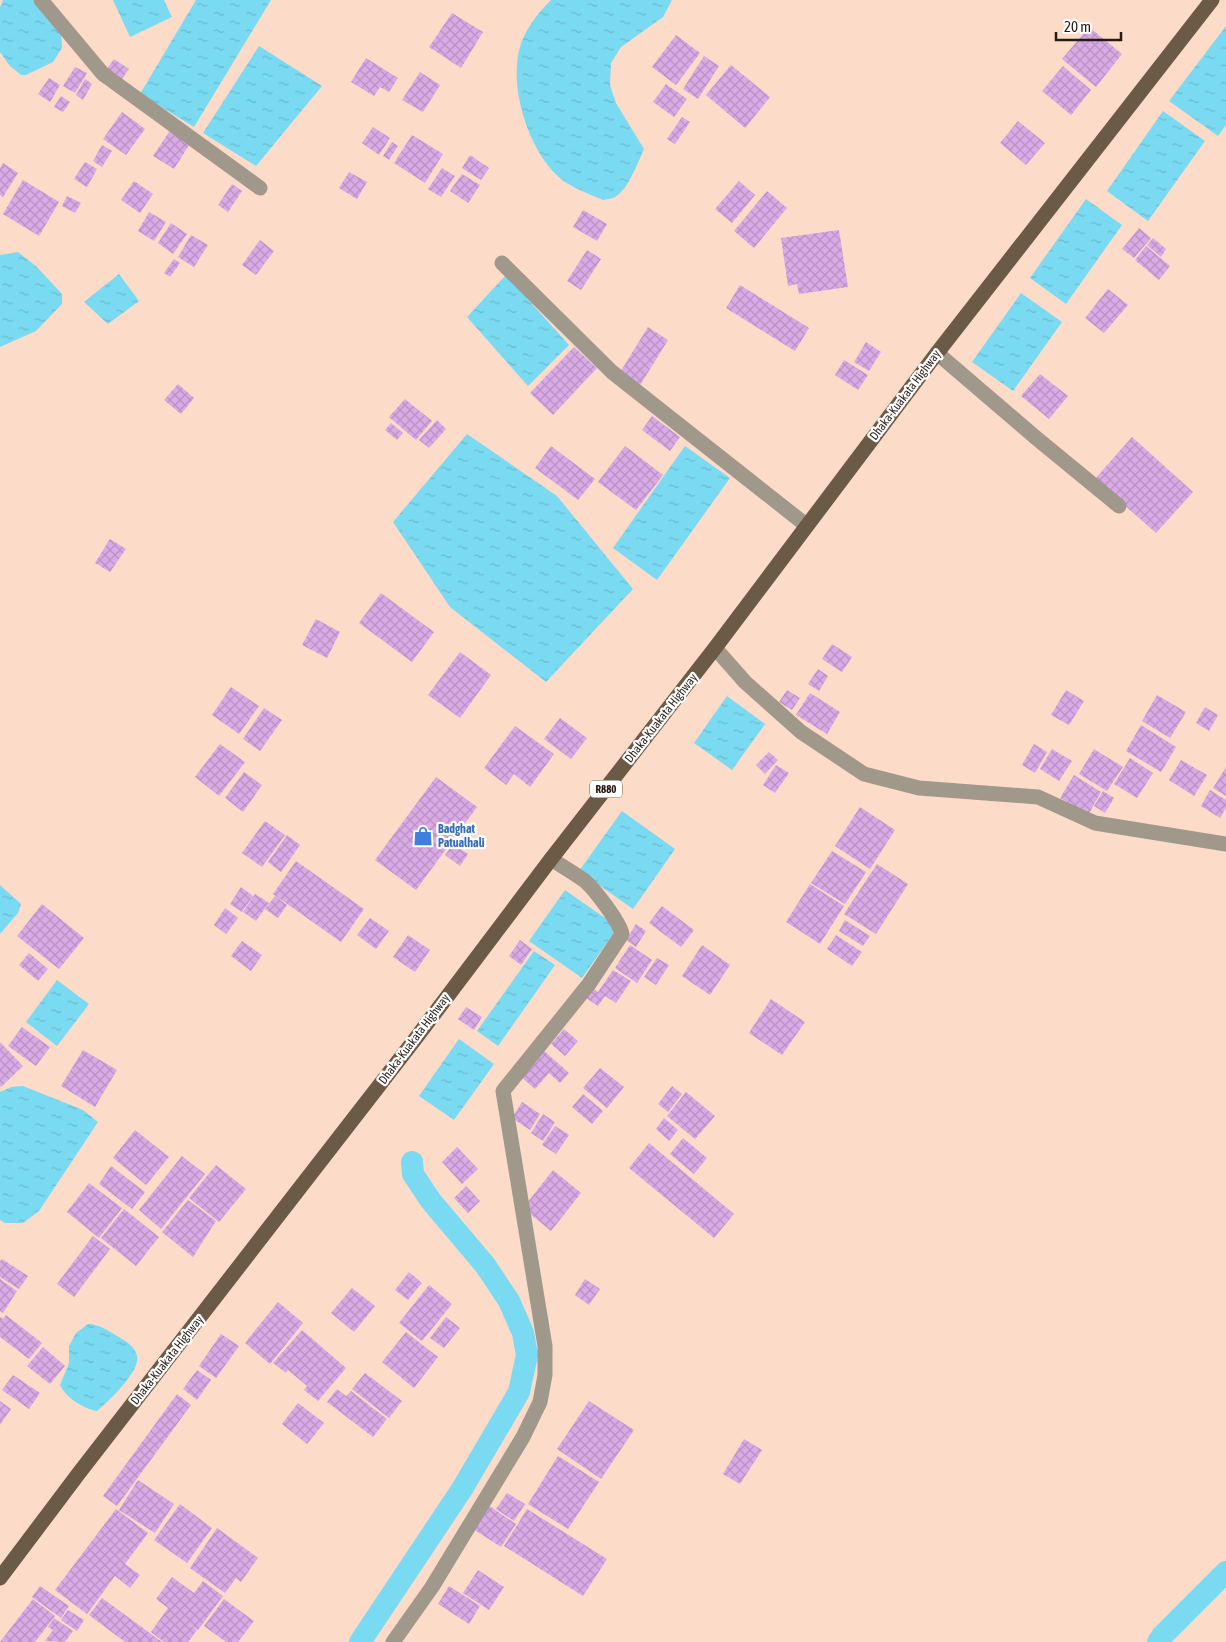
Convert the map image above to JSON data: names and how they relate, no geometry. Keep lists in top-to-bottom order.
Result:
{
  "streets": {
    "main road": ["Dhaka-Kuakata Highway", "R880"]
  },
  "places": {
    "shop": ["Badghat Patualhali"]
  },
  "scale_bar": "20 m"
}
